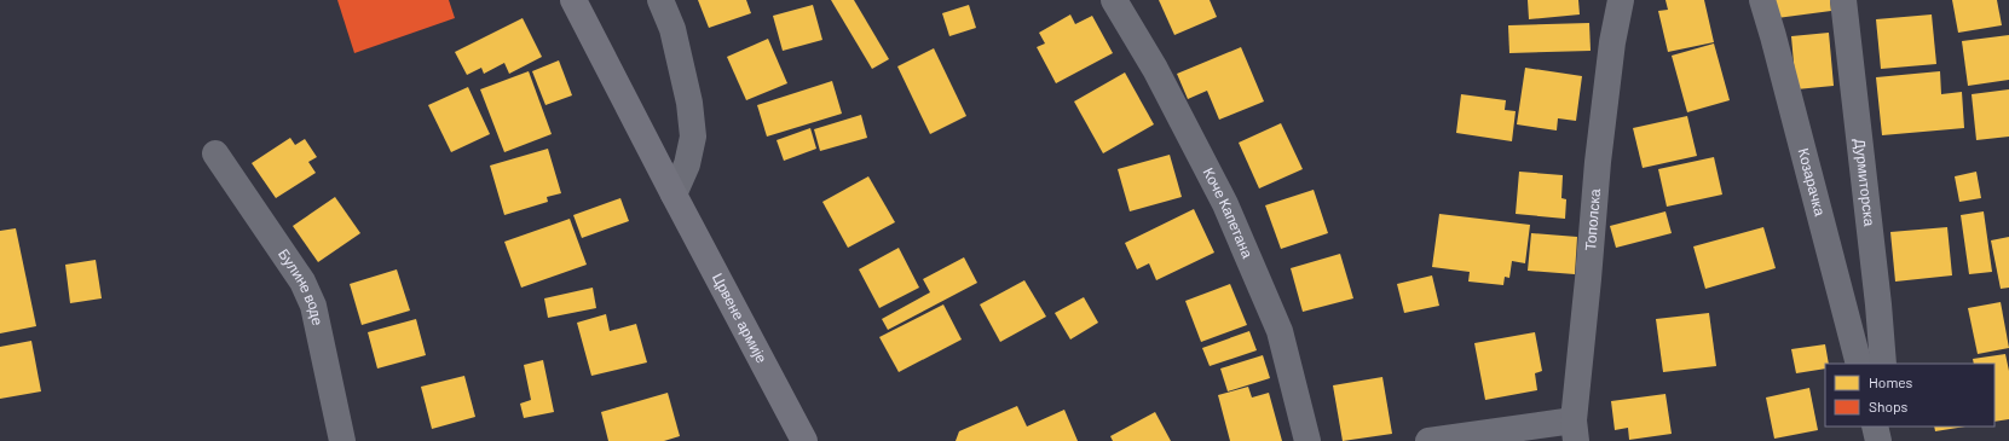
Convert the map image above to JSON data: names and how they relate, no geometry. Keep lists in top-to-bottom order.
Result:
{
  "streets": {
    "main road": ["Црвене армије"],
    "street": [
      "Козарачка",
      "Дурмиторска",
      "Коче Капетана",
      "Тополска",
      "Булине воде"
    ]
  },
  "legend": ["Homes", "Shops"]
}
